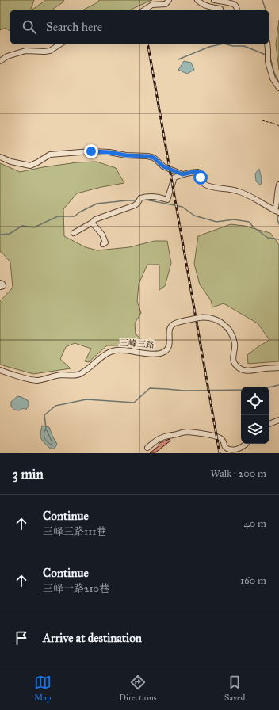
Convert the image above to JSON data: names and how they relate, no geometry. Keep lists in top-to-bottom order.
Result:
{
  "streets": {
    "street": ["三峰三路"]
  },
  "page": {
    "search": "Search here",
    "heading": ["3 min", "Walk · 200 m"],
    "list": [
      ["Continue", "三峰三路111巷", "40 m"],
      ["Continue", "三峰一路210巷", "160 m"],
      "Arrive at destination"
    ],
    "nav": ["Map", "Directions", "Saved"]
  }
}
